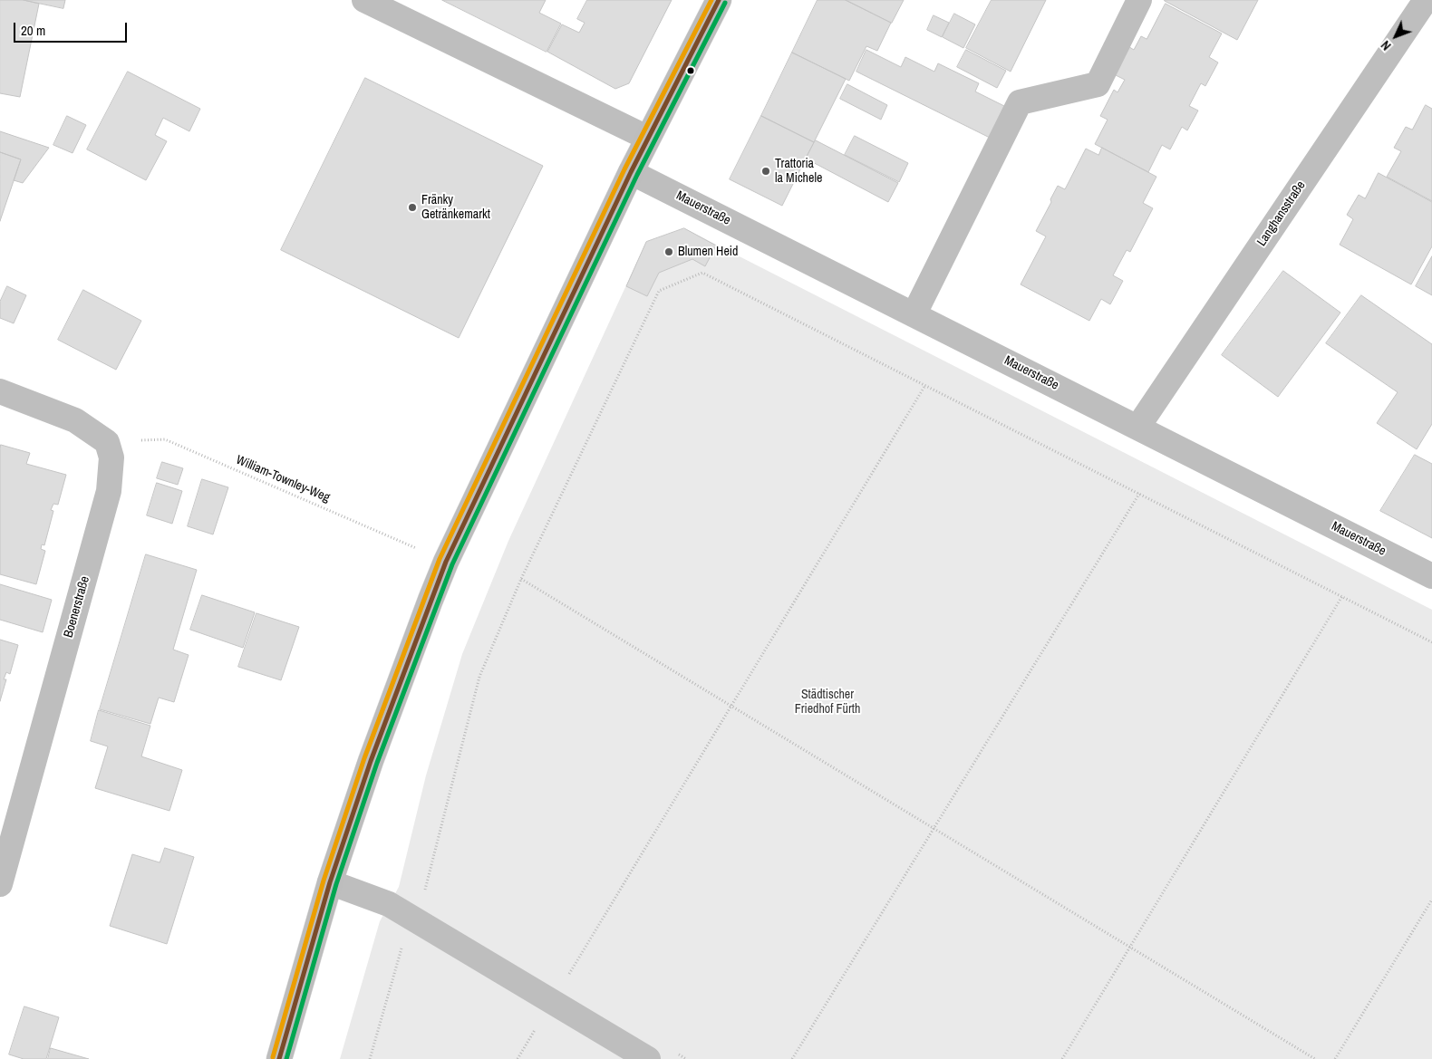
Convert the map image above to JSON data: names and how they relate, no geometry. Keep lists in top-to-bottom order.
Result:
{
  "streets": {
    "street": ["Mauerstraße", "Langhansstraße", "Boenerstraße"],
    "path": ["William-Townley-Weg"]
  },
  "crossings": [
    ["Mauerstraße", "Langhansstraße"],
    ["William-Townley-Weg", "Boenerstraße"]
  ],
  "parks": ["Städtischer Friedhof Fürth"],
  "places": ["Trattoria la Michele", "Fränky Getränkemarkt", "Blumen Heid"],
  "scale_bar": "20 m",
  "north": "bottom left"
}
